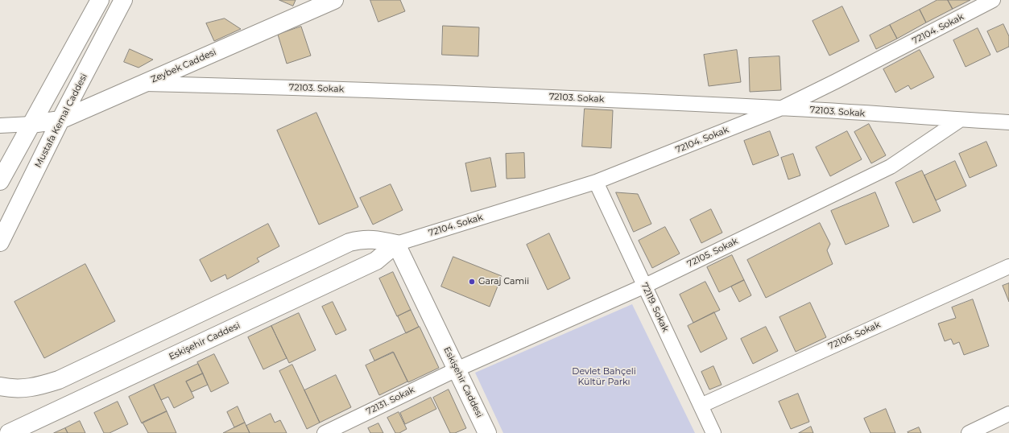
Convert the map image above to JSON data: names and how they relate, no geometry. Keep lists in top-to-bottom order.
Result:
{
  "streets": {
    "street": [
      "72104. Sokak",
      "Zeybek Caddesi",
      "72103. Sokak",
      "Mustafa Kemal Caddesi",
      "72105. Sokak",
      "72119. Sokak",
      "72106. Sokak",
      "Eskişehir Caddesi",
      "72131. Sokak"
    ]
  },
  "crossings": [
    ["72104. Sokak", "72103. Sokak"],
    ["72104. Sokak", "72119. Sokak"],
    ["72104. Sokak", "Eskişehir Caddesi"],
    ["Zeybek Caddesi", "72103. Sokak"],
    ["Zeybek Caddesi", "Mustafa Kemal Caddesi"],
    ["72103. Sokak", "72105. Sokak"],
    ["72105. Sokak", "72119. Sokak"],
    ["72105. Sokak", "Eskişehir Caddesi"],
    ["72105. Sokak", "72131. Sokak"],
    ["72119. Sokak", "72106. Sokak"],
    ["Eskişehir Caddesi", "72131. Sokak"]
  ],
  "parks": ["Devlet Bahçeli Kültür Parkı"],
  "places": ["Garaj Camii"]
}
